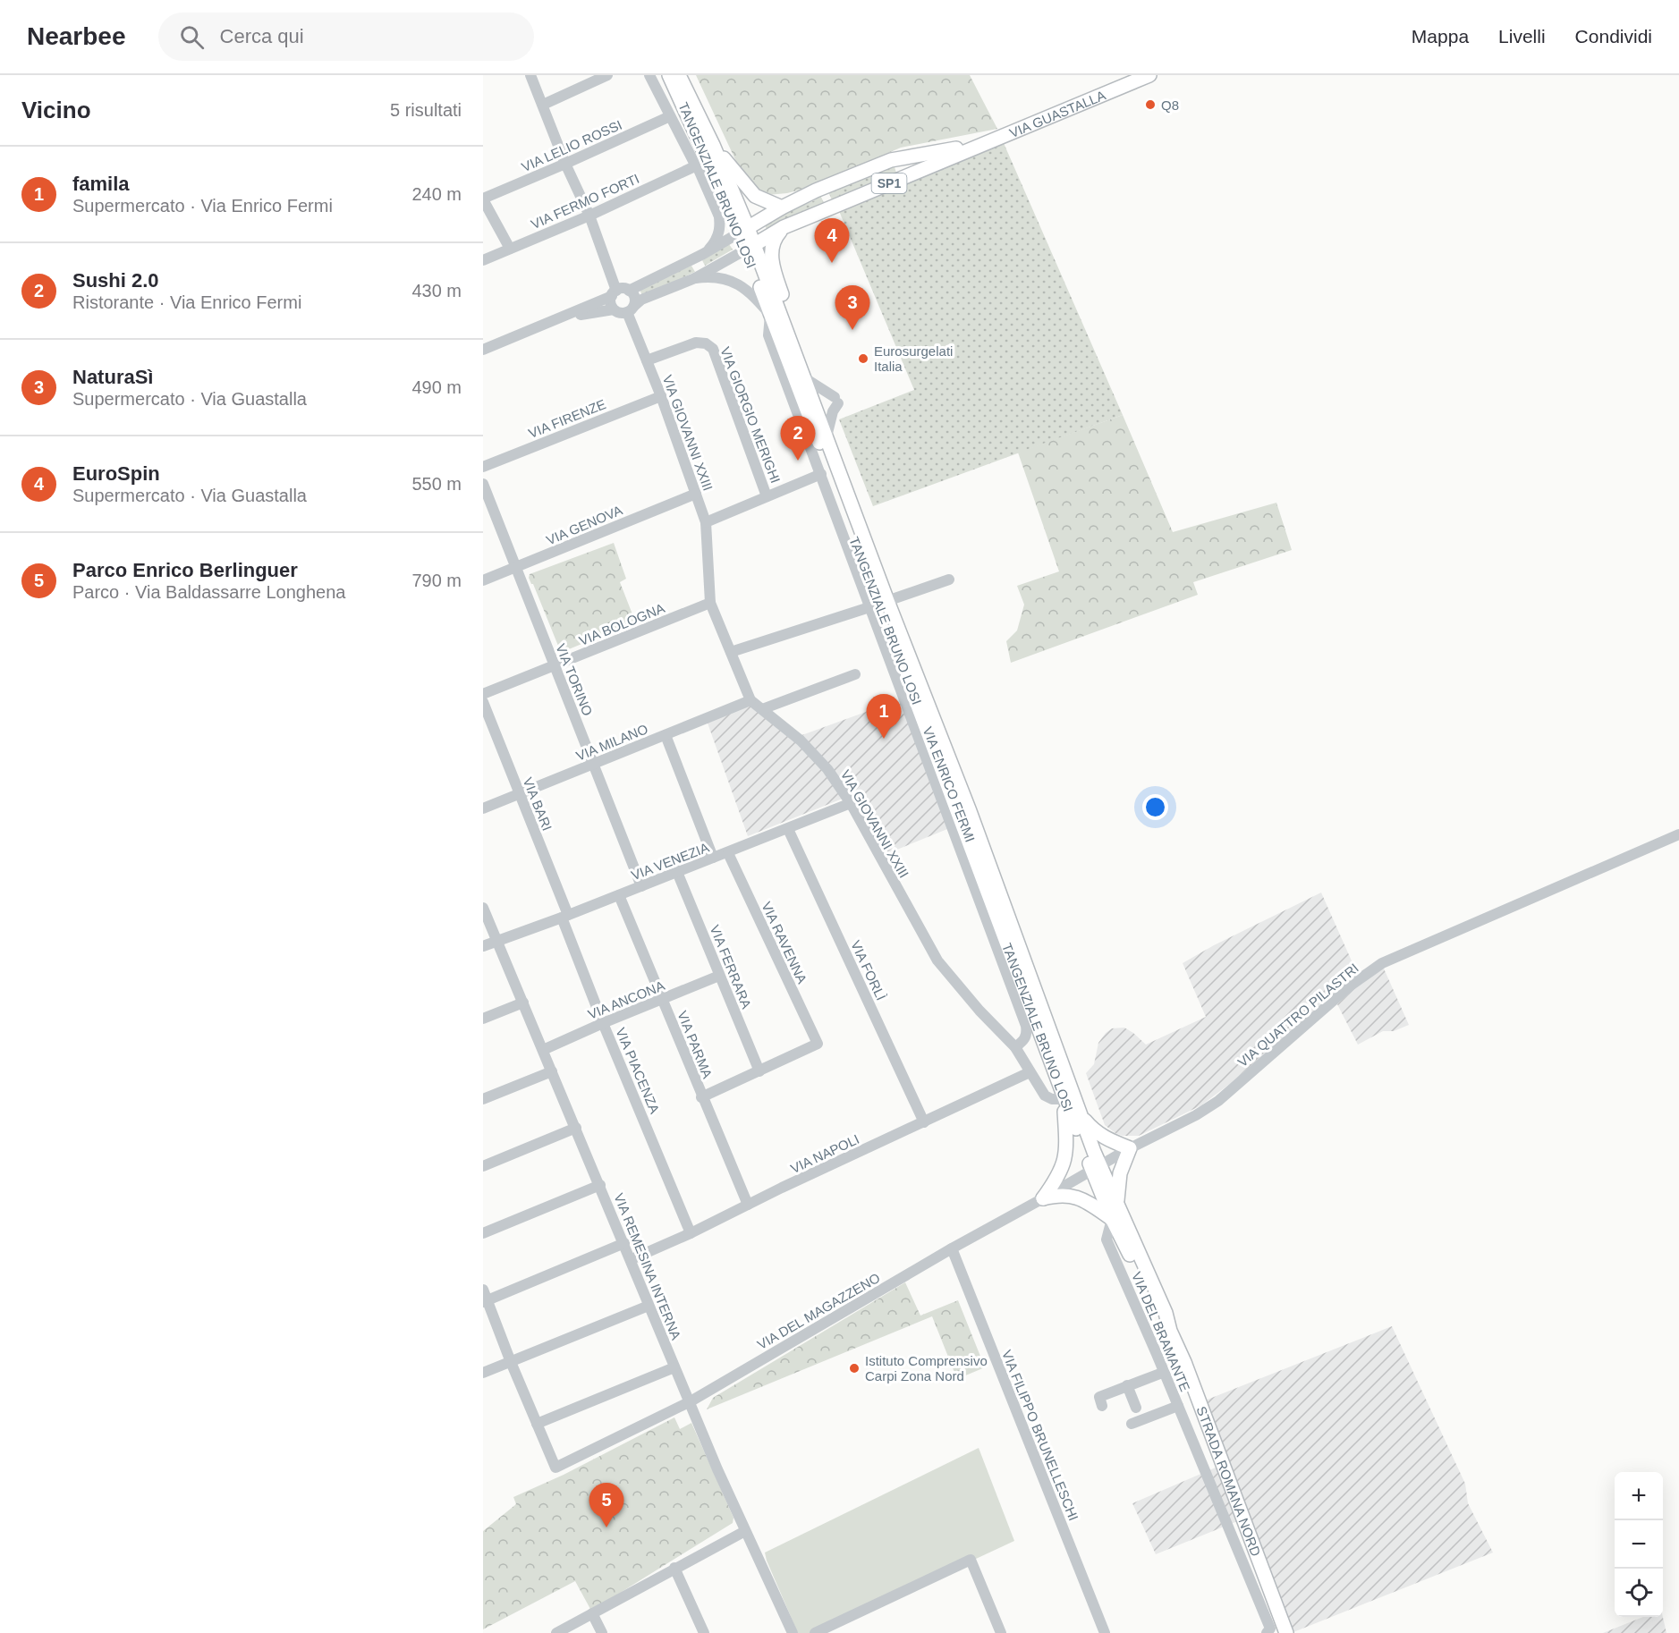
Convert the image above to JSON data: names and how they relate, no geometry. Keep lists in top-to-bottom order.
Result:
{
  "streets": {
    "main road": [
      "VIA GUASTALLA",
      "SP1",
      "TANGENZIALE BRUNO LOSI",
      "STRADA ROMANA NORD"
    ],
    "street": [
      "VIA LELIO ROSSI",
      "VIA FERMO FORTI",
      "VIA GIORGIO MERIGHI",
      "VIA FIRENZE",
      "VIA GIOVANNI XXIII",
      "VIA GENOVA",
      "VIA BOLOGNA",
      "VIA TORINO",
      "VIA MILANO",
      "VIA ENRICO FERMI",
      "VIA BARI",
      "VIA VENEZIA",
      "VIA RAVENNA",
      "VIA FERRARA",
      "VIA FORLÌ",
      "VIA ANCONA",
      "VIA QUATTRO PILASTRI",
      "VIA PARMA",
      "VIA PIACENZA",
      "VIA NAPOLI",
      "VIA REMESINA INTERNA",
      "VIA DEL MAGAZZENO",
      "VIA DEL BRAMANTE",
      "VIA FILIPPO BRUNELLESCHI"
    ]
  },
  "crossings": [
    ["VIA GUASTALLA", "TANGENZIALE BRUNO LOSI"],
    ["VIA GUASTALLA", "VIA GIOVANNI XXIII"],
    ["TANGENZIALE BRUNO LOSI", "VIA FERMO FORTI"],
    ["TANGENZIALE BRUNO LOSI", "VIA GIOVANNI XXIII"],
    ["TANGENZIALE BRUNO LOSI", "VIA ENRICO FERMI"],
    ["TANGENZIALE BRUNO LOSI", "VIA QUATTRO PILASTRI"],
    ["TANGENZIALE BRUNO LOSI", "VIA DEL MAGAZZENO"],
    ["TANGENZIALE BRUNO LOSI", "STRADA ROMANA NORD"],
    ["VIA GIORGIO MERIGHI", "VIA GIOVANNI XXIII"],
    ["VIA FIRENZE", "VIA GIOVANNI XXIII"],
    ["VIA GIOVANNI XXIII", "VIA GENOVA"],
    ["VIA GIOVANNI XXIII", "VIA BOLOGNA"],
    ["VIA GIOVANNI XXIII", "VIA MILANO"],
    ["VIA GIOVANNI XXIII", "VIA ENRICO FERMI"],
    ["VIA GIOVANNI XXIII", "VIA VENEZIA"],
    ["VIA GIOVANNI XXIII", "VIA NAPOLI"],
    ["VIA GENOVA", "VIA TORINO"],
    ["VIA BOLOGNA", "VIA TORINO"],
    ["VIA TORINO", "VIA MILANO"],
    ["VIA TORINO", "VIA VENEZIA"],
    ["VIA MILANO", "VIA BARI"],
    ["VIA BARI", "VIA VENEZIA"],
    ["VIA BARI", "VIA PIACENZA"],
    ["VIA VENEZIA", "VIA RAVENNA"],
    ["VIA VENEZIA", "VIA FERRARA"],
    ["VIA VENEZIA", "VIA FORLÌ"],
    ["VIA VENEZIA", "VIA PARMA"],
    ["VIA VENEZIA", "VIA PIACENZA"],
    ["VIA VENEZIA", "VIA REMESINA INTERNA"],
    ["VIA RAVENNA", "VIA FERRARA"],
    ["VIA FERRARA", "VIA ANCONA"],
    ["VIA FORLÌ", "VIA NAPOLI"],
    ["VIA ANCONA", "VIA PARMA"],
    ["VIA ANCONA", "VIA PIACENZA"],
    ["VIA ANCONA", "VIA REMESINA INTERNA"],
    ["VIA QUATTRO PILASTRI", "VIA DEL MAGAZZENO"],
    ["VIA QUATTRO PILASTRI", "STRADA ROMANA NORD"],
    ["VIA PARMA", "VIA NAPOLI"],
    ["VIA PIACENZA", "VIA NAPOLI"],
    ["VIA NAPOLI", "VIA REMESINA INTERNA"],
    ["VIA REMESINA INTERNA", "VIA DEL MAGAZZENO"],
    ["VIA DEL MAGAZZENO", "VIA FILIPPO BRUNELLESCHI"],
    ["VIA DEL MAGAZZENO", "STRADA ROMANA NORD"],
    ["VIA DEL BRAMANTE", "STRADA ROMANA NORD"]
  ],
  "places": ["Q8", "Eurosurgelati Italia", "Istituto Comprensivo Carpi Zona Nord"],
  "page": {
    "header": "Nearbee",
    "search": "Cerca qui",
    "nav": ["Mappa", "Livelli", "Condividi"],
    "heading": ["Vicino", "5 risultati"],
    "list": [
      {
        "mark": "1",
        "name": "famila",
        "note": "Supermercato · Via Enrico Fermi",
        "value": "240 m"
      },
      {
        "mark": "2",
        "name": "Sushi 2.0",
        "note": "Ristorante · Via Enrico Fermi",
        "value": "430 m"
      },
      {
        "mark": "3",
        "name": "NaturaSì",
        "note": "Supermercato · Via Guastalla",
        "value": "490 m"
      },
      {
        "mark": "4",
        "name": "EuroSpin",
        "note": "Supermercato · Via Guastalla",
        "value": "550 m"
      },
      {
        "mark": "5",
        "name": "Parco Enrico Berlinguer",
        "note": "Parco · Via Baldassarre Longhena",
        "value": "790 m"
      }
    ],
    "pins": [
      "4",
      "3",
      "2",
      "1",
      "5"
    ],
    "map_buttons": ["+", "−"]
  }
}
